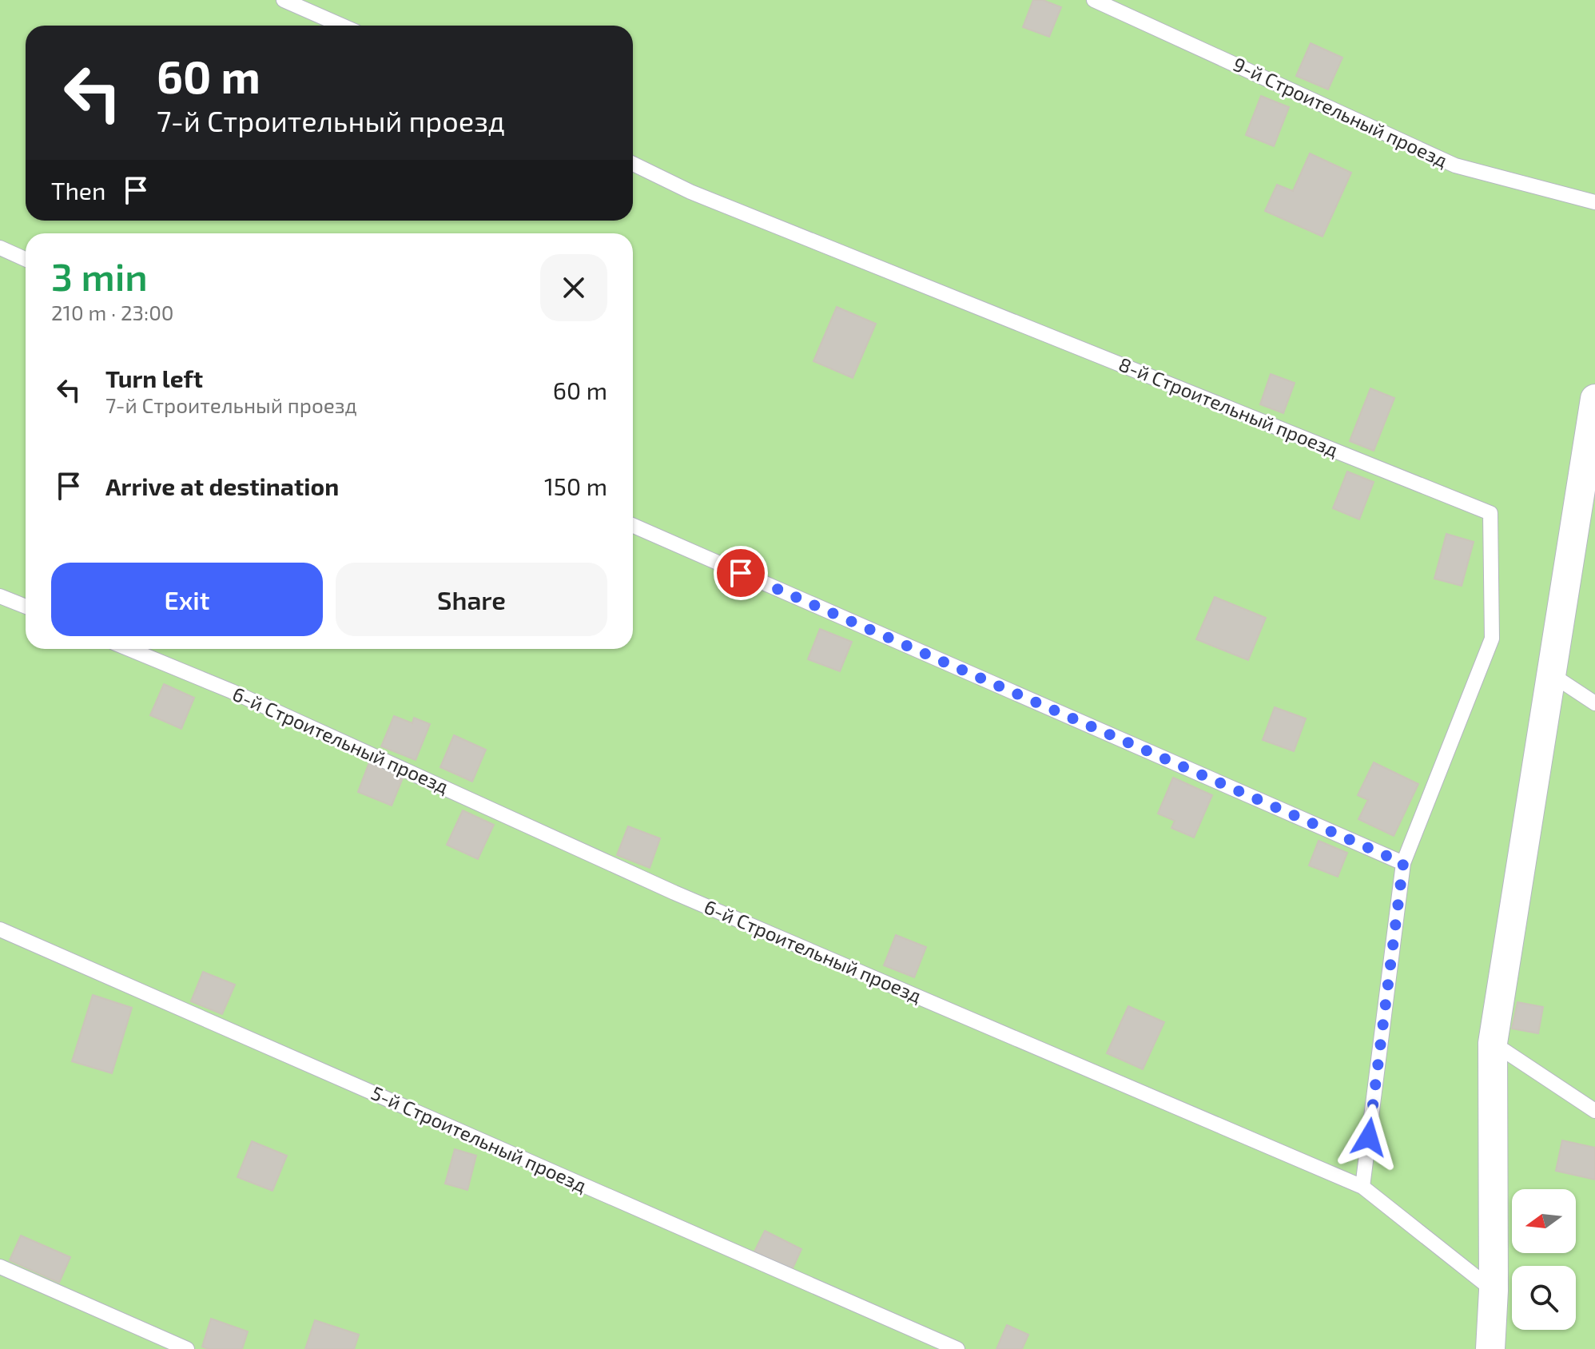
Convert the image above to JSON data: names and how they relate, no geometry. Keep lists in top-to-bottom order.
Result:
{
  "streets": {
    "lane": [
      "9-й Строительный проезд",
      "8-й Строительный проезд",
      "6-й Строительный проезд",
      "5-й Строительный проезд"
    ]
  },
  "north": "left",
  "page": {
    "turn": ["60 m", "7-й Строительный проезд"],
    "then": "Then",
    "heading": ["3 min", "210 m · 23:00"],
    "list": [
      {
        "name": "Turn left",
        "note": "7-й Строительный проезд",
        "value": "60 m"
      },
      {
        "name": "Arrive at destination",
        "value": "150 m"
      }
    ],
    "buttons": ["Exit", "Share"]
  }
}
